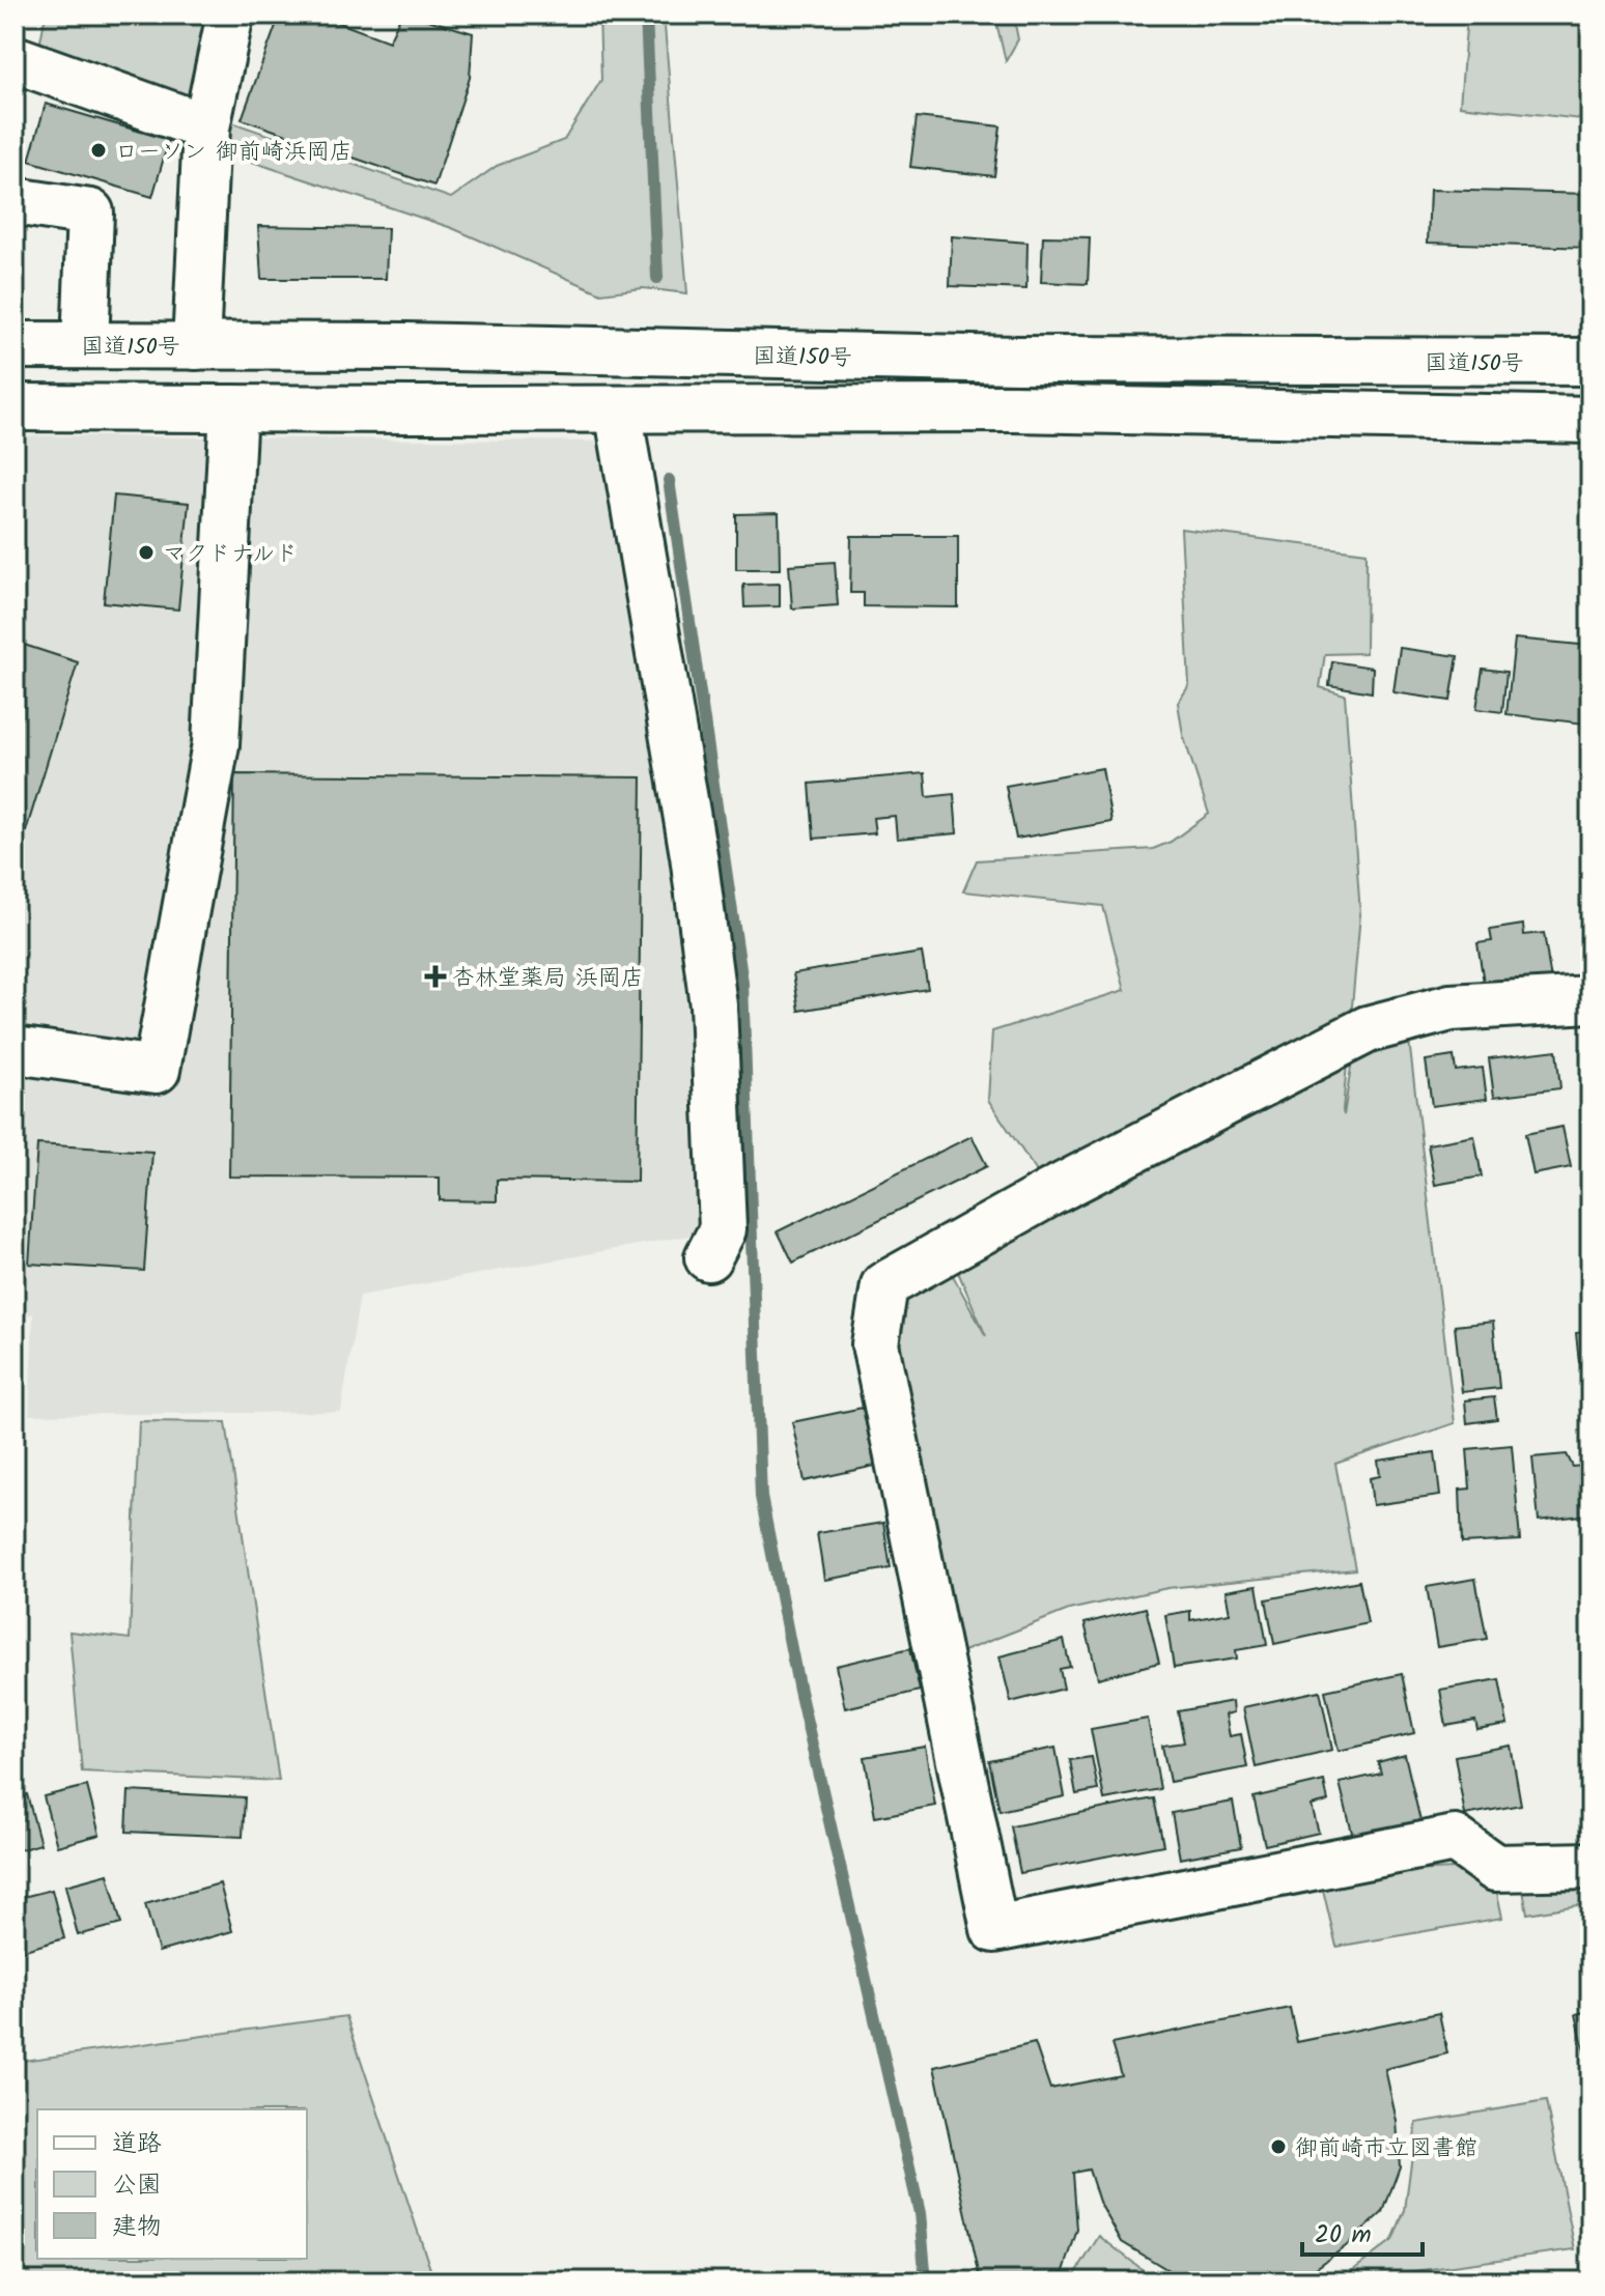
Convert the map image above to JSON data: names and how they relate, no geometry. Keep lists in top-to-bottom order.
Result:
{
  "streets": {
    "main road": ["国道150号"]
  },
  "places": {
    "other": ["ローソン 御前崎浜岡店", "マクドナルド", "御前崎市立図書館"],
    "health": ["杏林堂薬局 浜岡店"]
  },
  "legend": ["道路", "公園", "建物"],
  "scale_bar": "20 m"
}
